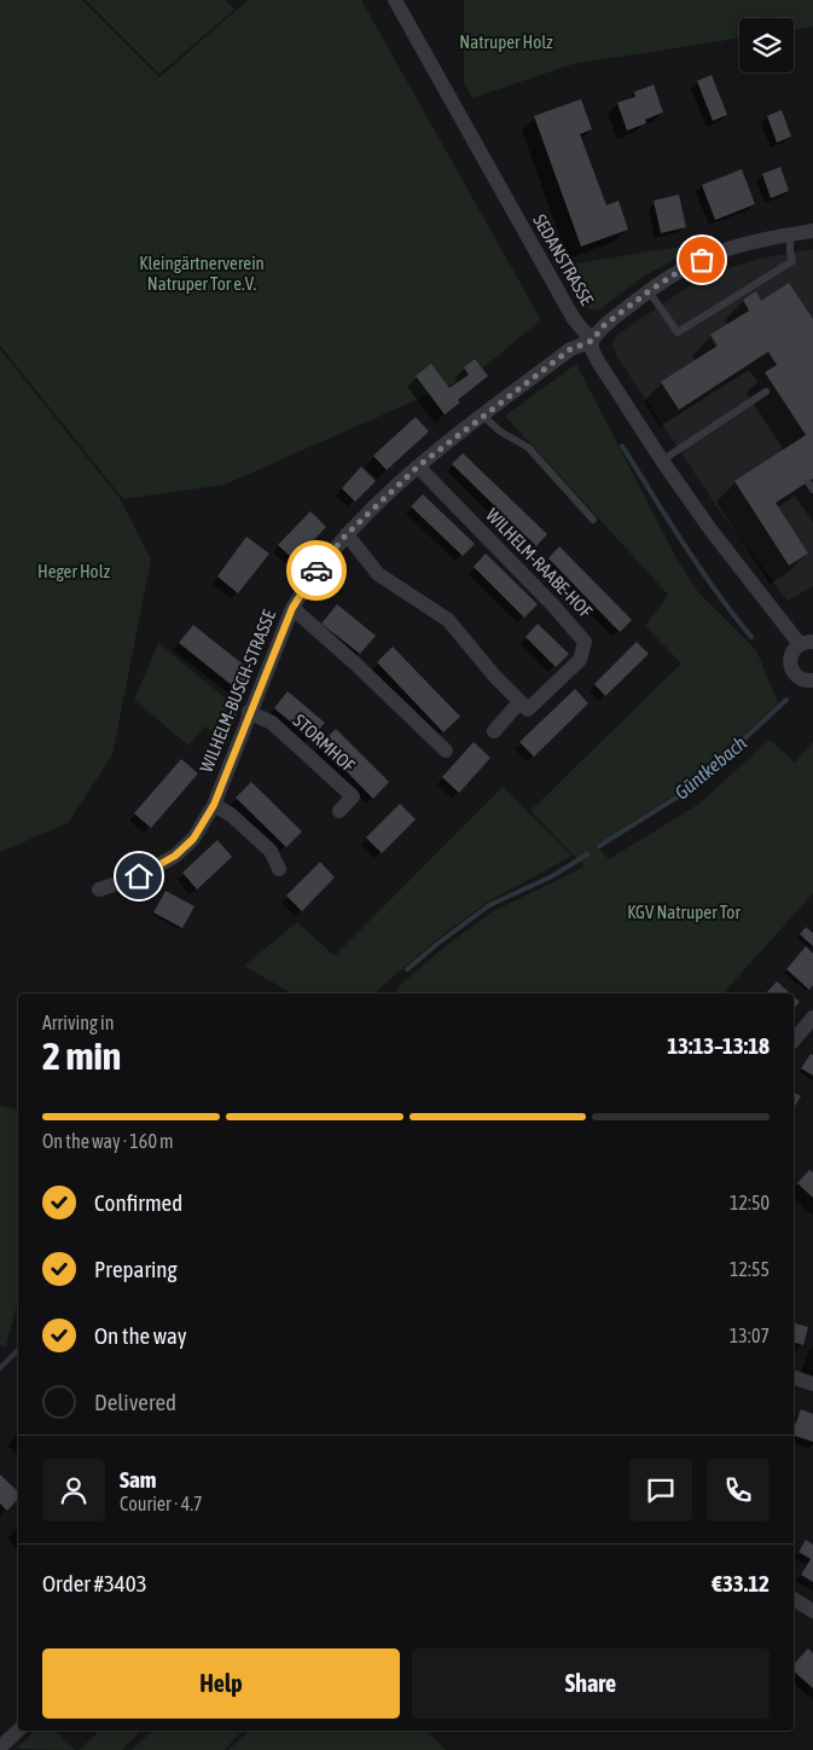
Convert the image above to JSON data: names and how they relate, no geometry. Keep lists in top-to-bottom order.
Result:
{
  "streets": {
    "street": [
      "SEDANSTRASSE",
      "WILHELM-RAABE-HOF",
      "WILHELM-BUSCH-STRASSE",
      "STORMHOF"
    ]
  },
  "crossings": [
    ["SEDANSTRASSE", "WILHELM-BUSCH-STRASSE"],
    ["WILHELM-RAABE-HOF", "WILHELM-BUSCH-STRASSE"],
    ["WILHELM-BUSCH-STRASSE", "STORMHOF"]
  ],
  "water": ["Güntkebach"],
  "parks": [
    "Natruper Holz",
    "Kleingärtnerverein Natruper Tor e.V.",
    "Heger Holz",
    "KGV Natruper Tor"
  ],
  "page": {
    "heading": ["2 min", "Arriving in", "13:13–13:18"],
    "panel": [
      "Sam",
      "Courier · 4.7",
      "Order #3403",
      "€33.12"
    ],
    "bar": "On the way · 160 m",
    "list": [
      ["Confirmed", "12:50"],
      ["Preparing", "12:55"],
      ["On the way", "13:07"],
      "Delivered"
    ],
    "buttons": ["Help", "Share"]
  }
}
